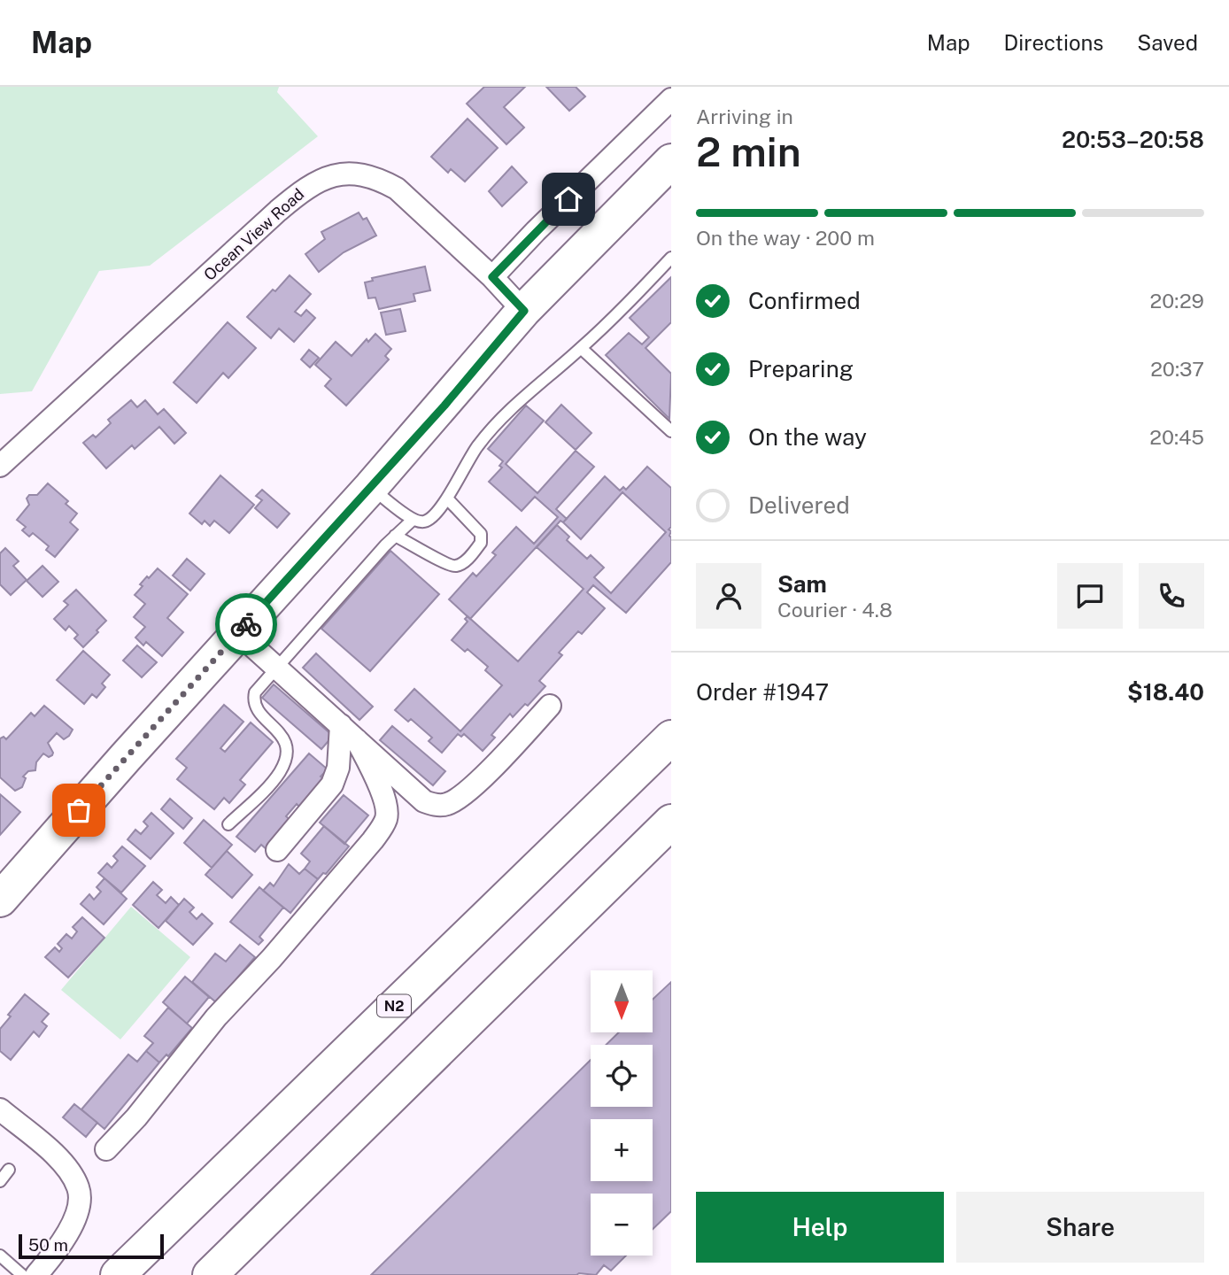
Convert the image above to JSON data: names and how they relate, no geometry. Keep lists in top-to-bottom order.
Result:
{
  "streets": {
    "main road": ["N2"],
    "street": ["Ocean View Road"]
  },
  "scale_bar": "50 m",
  "north": "bottom",
  "page": {
    "header": "Map",
    "nav": ["Map", "Directions", "Saved"],
    "heading": ["2 min", "Arriving in", "20:53–20:58"],
    "panel": [
      "Sam",
      "Courier · 4.8",
      "Order #1947",
      "$18.40"
    ],
    "bar": "On the way · 200 m",
    "list": [
      ["Confirmed", "20:29"],
      ["Preparing", "20:37"],
      ["On the way", "20:45"],
      "Delivered"
    ],
    "map_buttons": ["+", "−"],
    "buttons": ["Help", "Share"],
    "scale": "50 m"
  }
}
